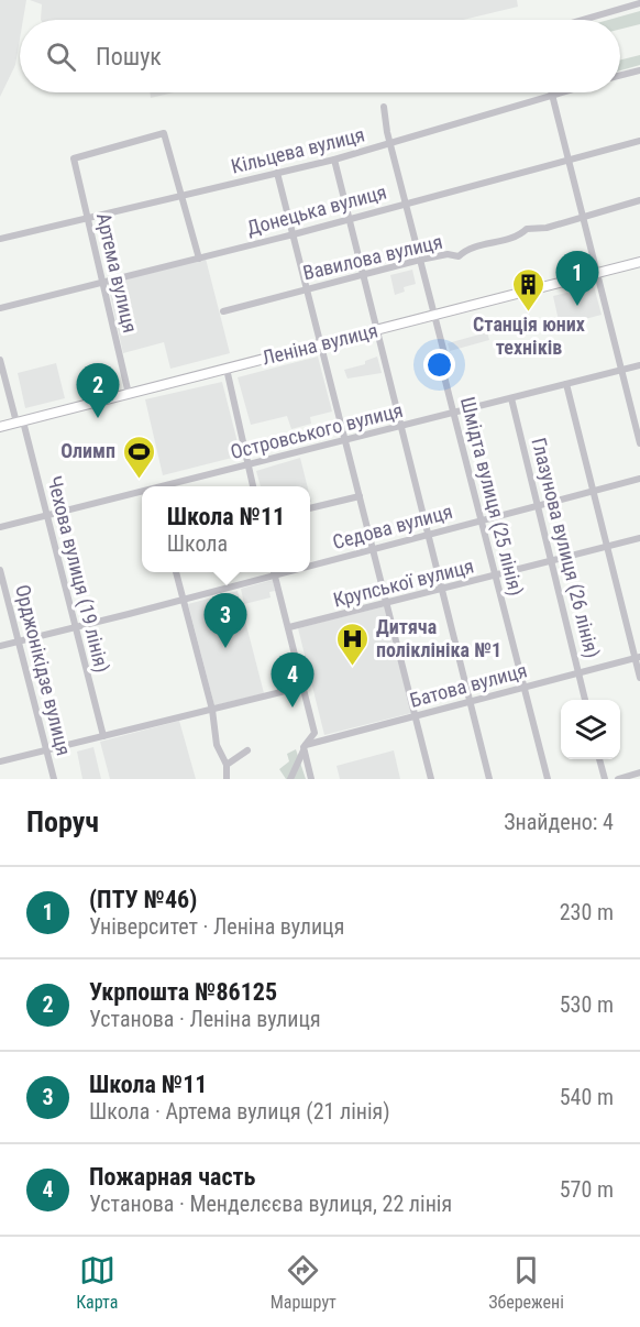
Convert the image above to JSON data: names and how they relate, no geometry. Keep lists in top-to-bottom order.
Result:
{
  "streets": {
    "main road": ["Леніна вулиця"],
    "street": [
      "Кільцева вулиця",
      "Донецька вулиця",
      "Вавилова вулиця",
      "Артема вулиця",
      "Островського вулиця",
      "Шмідта вулиця (25 лiнiя)",
      "Седова вулиця",
      "Глазунова вулиця (26 лiнiя)",
      "Чехова вулиця (19 лiнiя)",
      "Крупської вулиця",
      "Орджонікідзе вулиця",
      "Батова вулиця"
    ]
  },
  "crossings": [
    ["Кільцева вулиця", "Артема вулиця"],
    ["Кільцева вулиця", "Шмідта вулиця (25 лiнiя)"],
    ["Донецька вулиця", "Артема вулиця"],
    ["Донецька вулиця", "Шмідта вулиця (25 лiнiя)"],
    ["Вавилова вулиця", "Шмідта вулиця (25 лiнiя)"],
    ["Артема вулиця", "Леніна вулиця"],
    ["Леніна вулиця", "Шмідта вулиця (25 лiнiя)"],
    ["Леніна вулиця", "Чехова вулиця (19 лiнiя)"],
    ["Островського вулиця", "Шмідта вулиця (25 лiнiя)"],
    ["Островського вулиця", "Глазунова вулиця (26 лiнiя)"],
    ["Островського вулиця", "Чехова вулиця (19 лiнiя)"],
    ["Шмідта вулиця (25 лiнiя)", "Седова вулиця"],
    ["Шмідта вулиця (25 лiнiя)", "Крупської вулиця"],
    ["Шмідта вулиця (25 лiнiя)", "Батова вулиця"],
    ["Седова вулиця", "Глазунова вулиця (26 лiнiя)"],
    ["Седова вулиця", "Чехова вулиця (19 лiнiя)"],
    ["Седова вулиця", "Орджонікідзе вулиця"],
    ["Глазунова вулиця (26 лiнiя)", "Крупської вулиця"],
    ["Глазунова вулиця (26 лiнiя)", "Батова вулиця"]
  ],
  "places": {
    "building": ["Станція юних техніків"],
    "sports": ["Олимп"],
    "hospital": ["Дитяча поліклініка №1"]
  },
  "page": {
    "search": "Пошук",
    "pins": [
      "1",
      "2",
      "3",
      "4"
    ],
    "popup": ["Школа №11", "Школа"],
    "heading": ["Поруч", "Знайдено: 4"],
    "list": [
      {
        "mark": "1",
        "name": "(ПТУ №46)",
        "note": "Університет · Леніна вулиця",
        "value": "230 m"
      },
      {
        "mark": "2",
        "name": "Укрпошта №86125",
        "note": "Установа · Леніна вулиця",
        "value": "530 m"
      },
      {
        "mark": "3",
        "name": "Школа №11",
        "note": "Школа · Артема вулиця (21 лiнiя)",
        "value": "540 m"
      },
      {
        "mark": "4",
        "name": "Пожарная часть",
        "note": "Установа · Менделєєва вулиця, 22 лінія",
        "value": "570 m"
      }
    ],
    "nav": ["Карта", "Маршрут", "Збережені"]
  }
}
